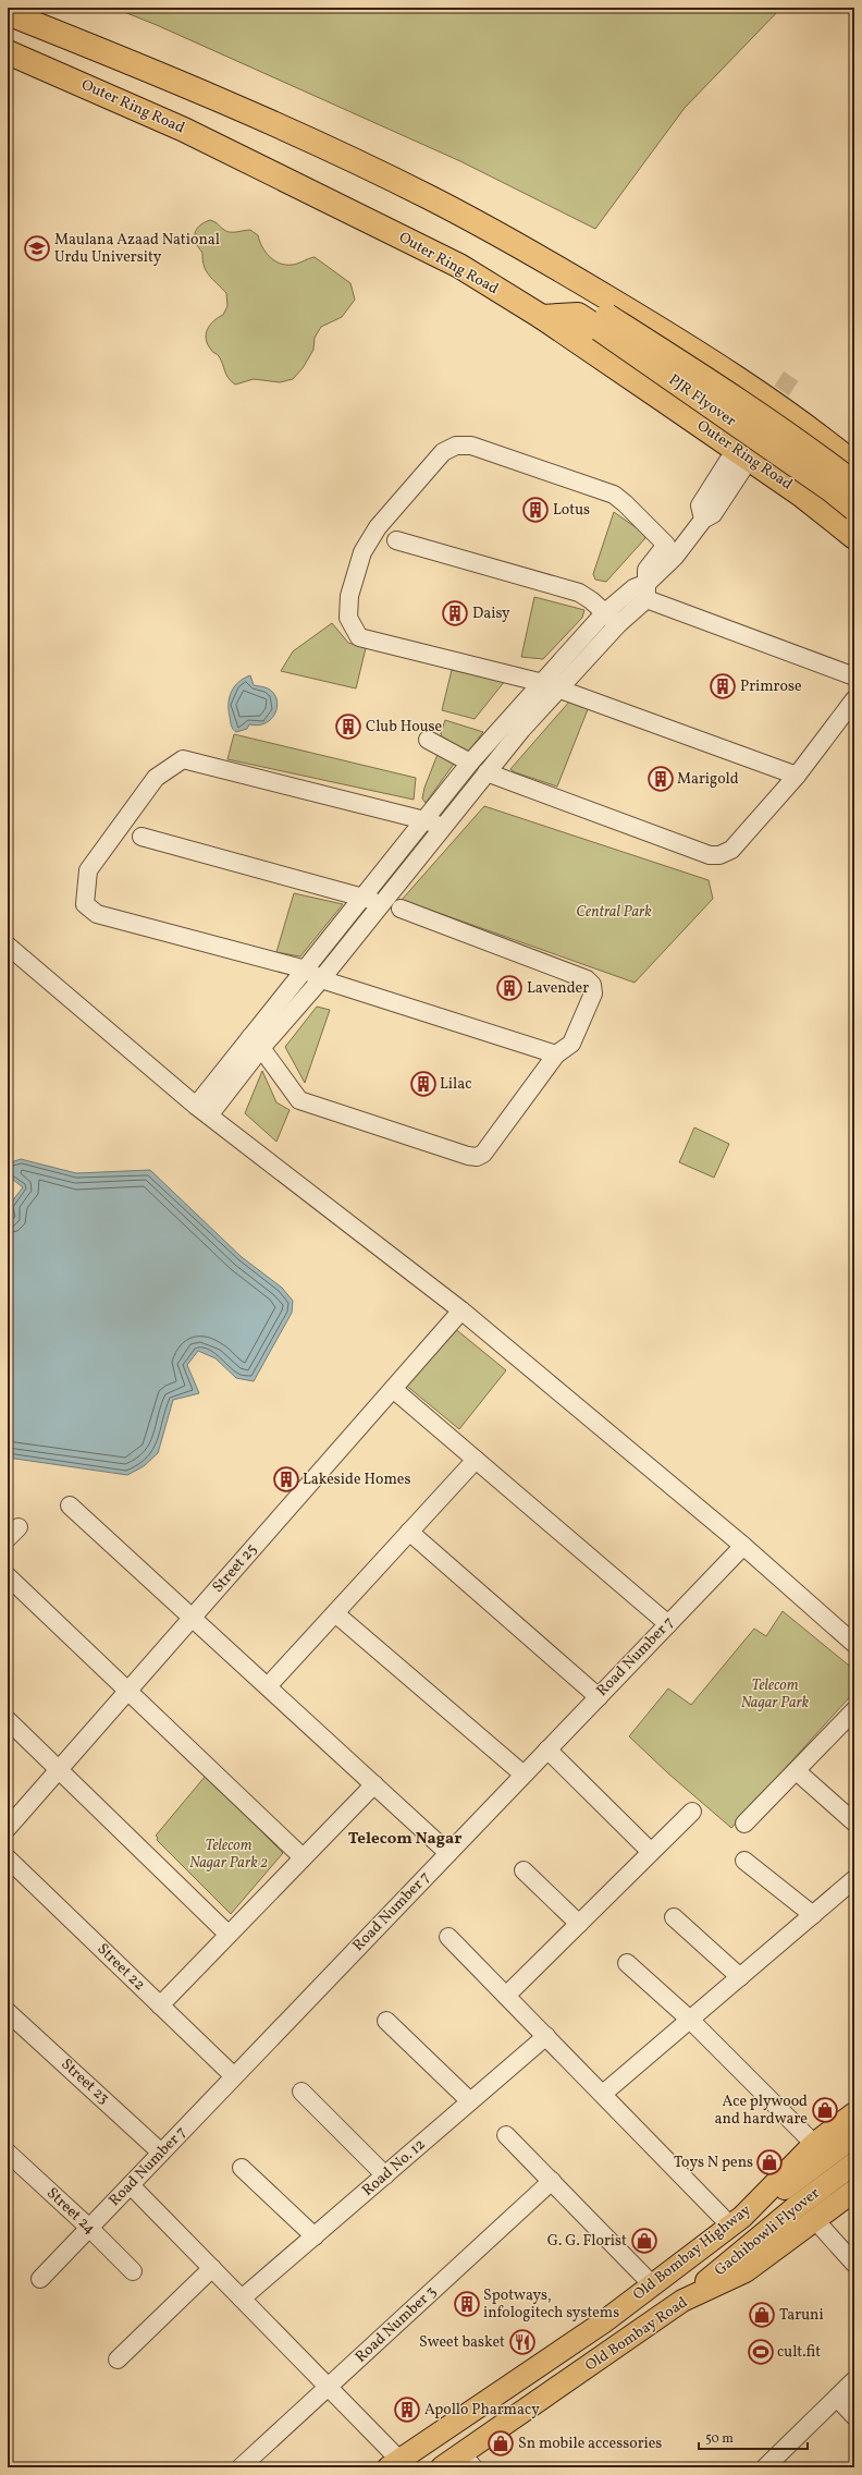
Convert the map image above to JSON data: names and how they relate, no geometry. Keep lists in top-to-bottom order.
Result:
{
  "streets": {
    "highway": ["Outer Ring Road", "PJR Flyover"],
    "main road": ["Gachibowli Flyover", "Old Bombay Highway", "Old Bombay Road"],
    "street": [
      "Street 25",
      "Road Number 7",
      "Street 22",
      "Street 23",
      "Road No. 12",
      "Street 24",
      "Road Number 3"
    ]
  },
  "crossings": [
    ["Outer Ring Road", "PJR Flyover"],
    ["Road Number 7", "Street 22"],
    ["Road Number 7", "Street 23"],
    ["Road Number 7", "Street 24"],
    ["Gachibowli Flyover", "Old Bombay Highway"],
    ["Gachibowli Flyover", "Old Bombay Road"]
  ],
  "districts": ["Telecom Nagar"],
  "parks": ["Central Park", "Telecom Nagar Park", "Telecom Nagar Park 2"],
  "places": {
    "school or university": ["Maulana Azaad National Urdu University"],
    "building": [
      "Lotus",
      "Daisy",
      "Primrose",
      "Club House",
      "Marigold",
      "Lavender",
      "Lilac",
      "Lakeside Homes",
      "Spotways, infologitech systems",
      "Apollo Pharmacy"
    ],
    "shop": [
      "Ace plywood and hardware",
      "Toys N pens",
      "G. G. Florist",
      "Taruni",
      "Sn mobile accessories"
    ],
    "restaurant": ["Sweet basket"],
    "sports": ["cult.fit"]
  },
  "scale_bar": "50 m"
}
